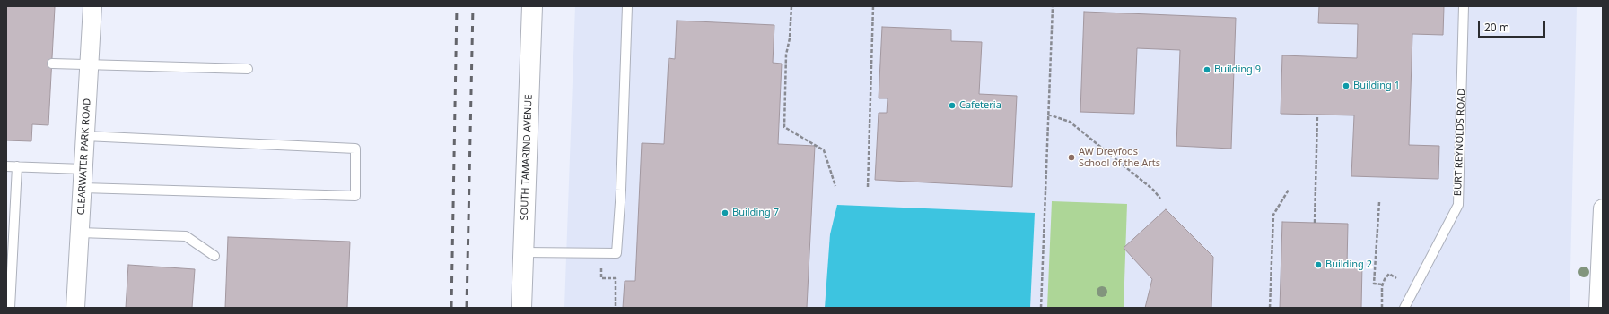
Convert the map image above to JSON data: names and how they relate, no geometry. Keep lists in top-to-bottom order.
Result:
{
  "streets": {
    "street": ["CLEARWATER PARK ROAD", "SOUTH TAMARIND AVENUE"],
    "lane": ["BURT REYNOLDS ROAD"]
  },
  "places": [
    "Building 9",
    "Building 1",
    "Cafeteria",
    "AW Dreyfoos School of the Arts",
    "Building 7",
    "Building 2"
  ],
  "scale_bar": "20 m"
}
